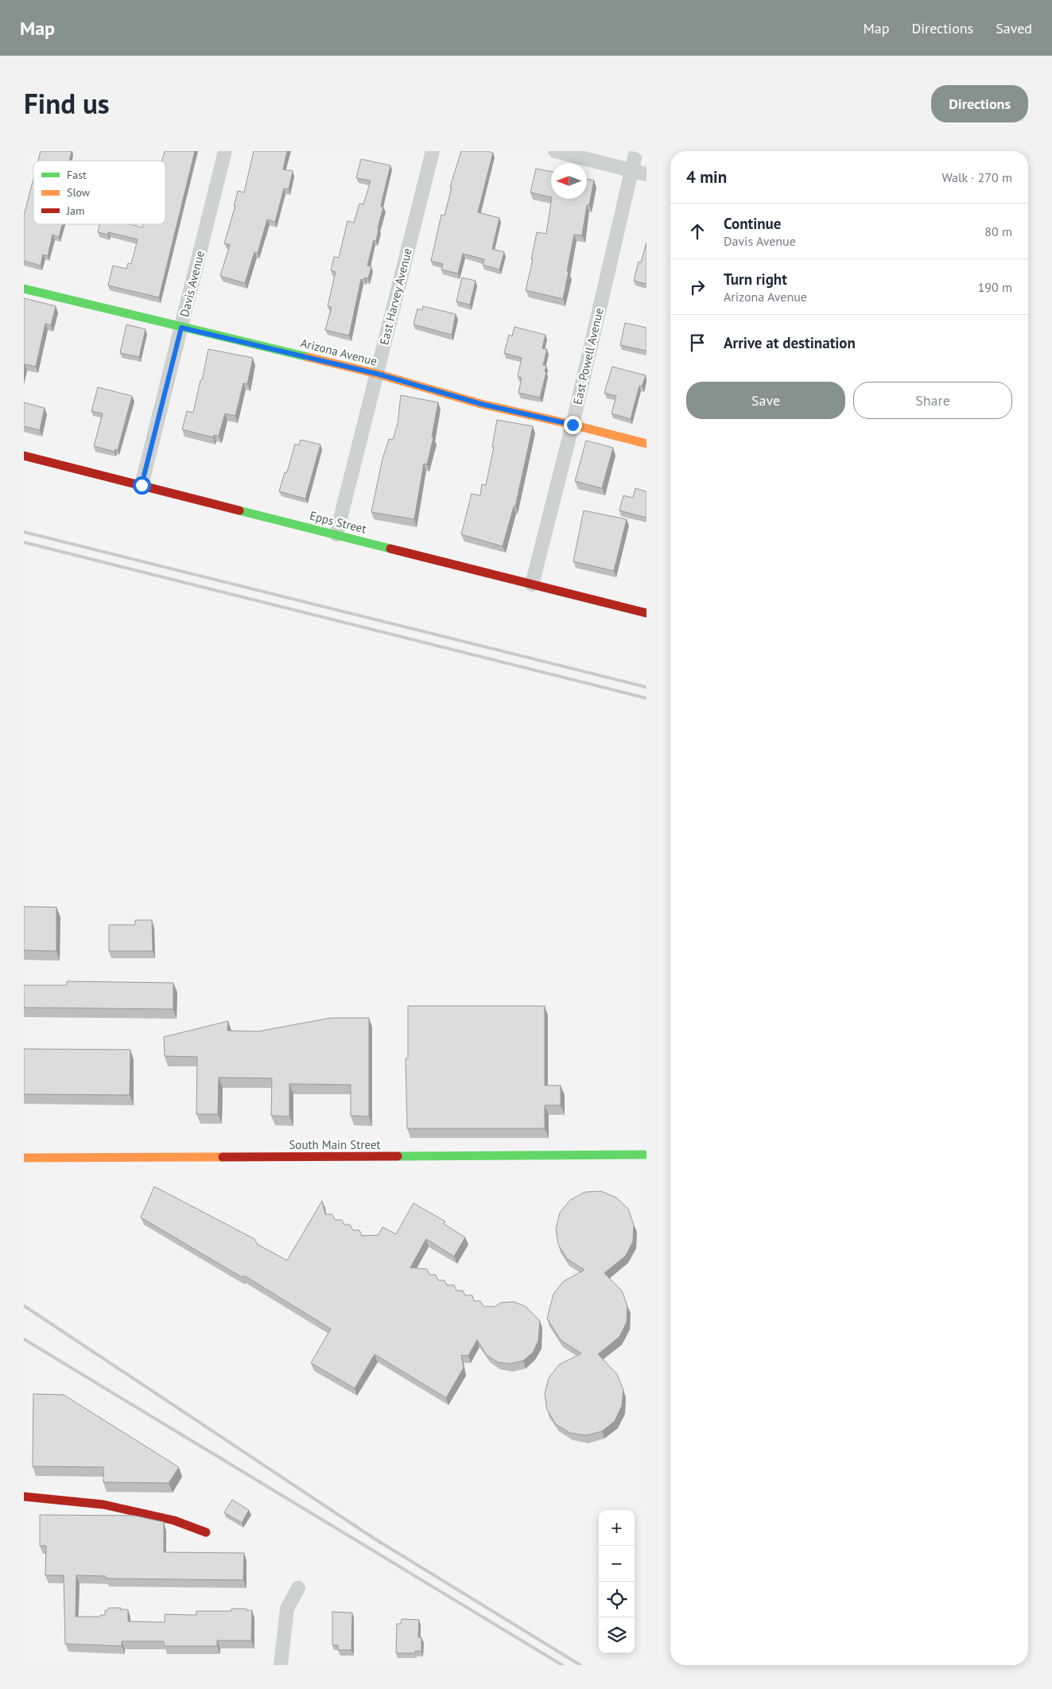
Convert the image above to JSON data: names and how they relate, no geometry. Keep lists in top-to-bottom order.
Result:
{
  "streets": {
    "street": [
      "Davis Avenue",
      "East Harvey Avenue",
      "Arizona Avenue",
      "East Powell Avenue",
      "Epps Street",
      "South Main Street"
    ]
  },
  "crossings": [
    ["Davis Avenue", "Arizona Avenue"],
    ["Davis Avenue", "Epps Street"],
    ["East Harvey Avenue", "Arizona Avenue"],
    ["East Harvey Avenue", "Epps Street"],
    ["Arizona Avenue", "East Powell Avenue"],
    ["East Powell Avenue", "Epps Street"]
  ],
  "legend": ["Fast", "Slow", "Jam"],
  "north": "left",
  "page": {
    "header": "Map",
    "nav": ["Map", "Directions", "Saved"],
    "title": "Find us",
    "buttons": [
      "Directions",
      ["Save", "Share"]
    ],
    "heading": ["4 min", "Walk · 270 m"],
    "list": [
      ["Continue", "Davis Avenue", "80 m"],
      ["Turn right", "Arizona Avenue", "190 m"],
      "Arrive at destination"
    ],
    "map_buttons": ["+", "−"]
  }
}
